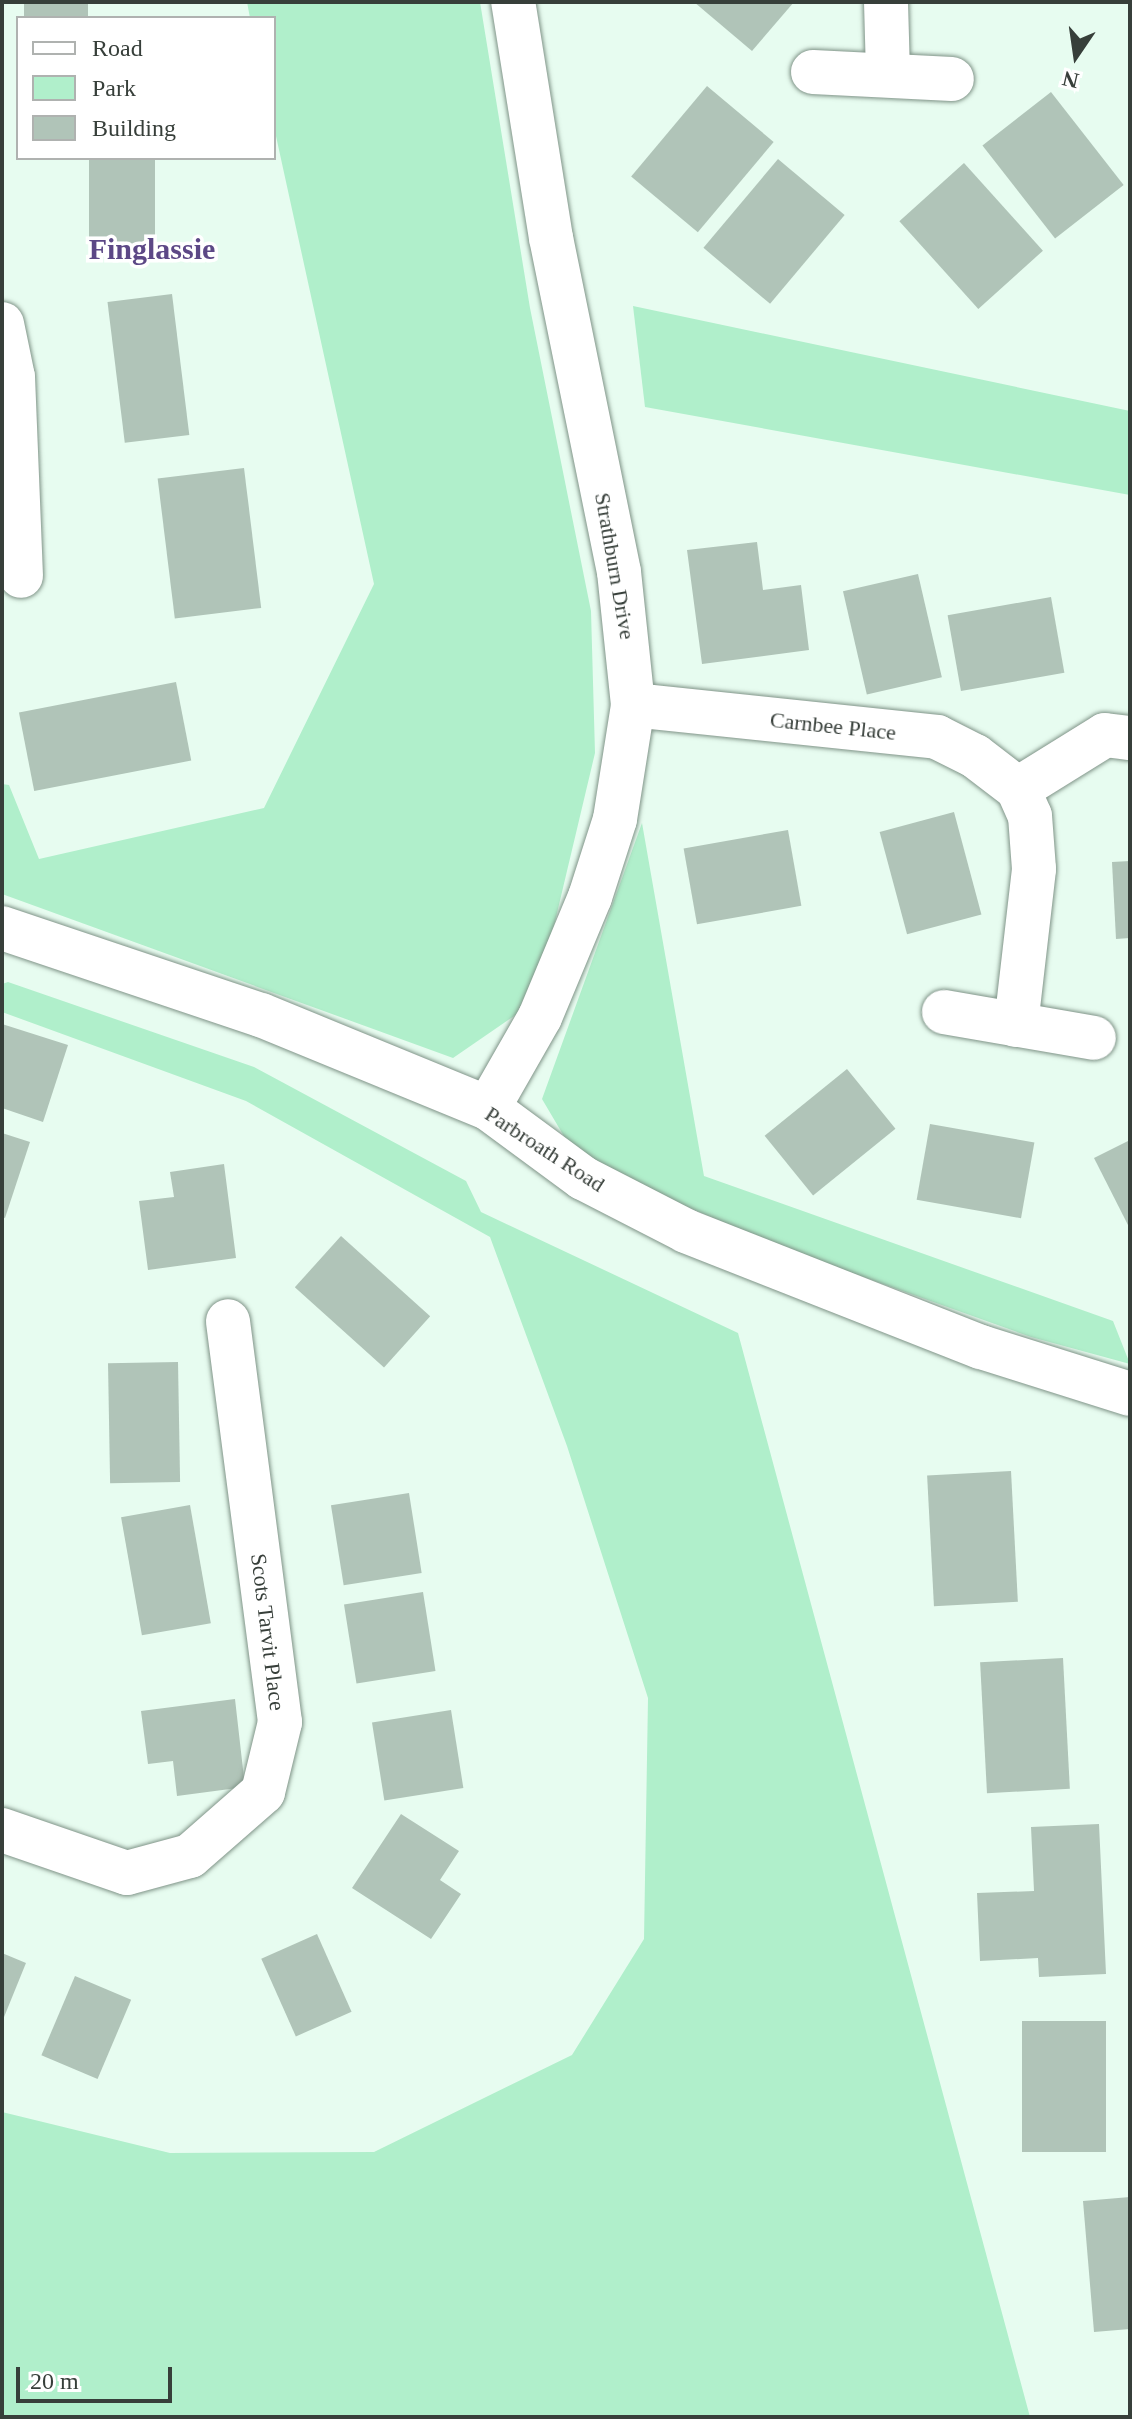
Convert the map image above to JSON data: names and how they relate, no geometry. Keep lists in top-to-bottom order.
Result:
{
  "streets": {
    "street": [
      "Strathburn Drive",
      "Carnbee Place",
      "Parbroath Road",
      "Scots Tarvit Place"
    ]
  },
  "crossings": [
    ["Strathburn Drive", "Carnbee Place"],
    ["Strathburn Drive", "Parbroath Road"]
  ],
  "districts": ["Finglassie"],
  "legend": ["Road", "Park", "Building"],
  "scale_bar": "20 m",
  "north": "bottom"
}
